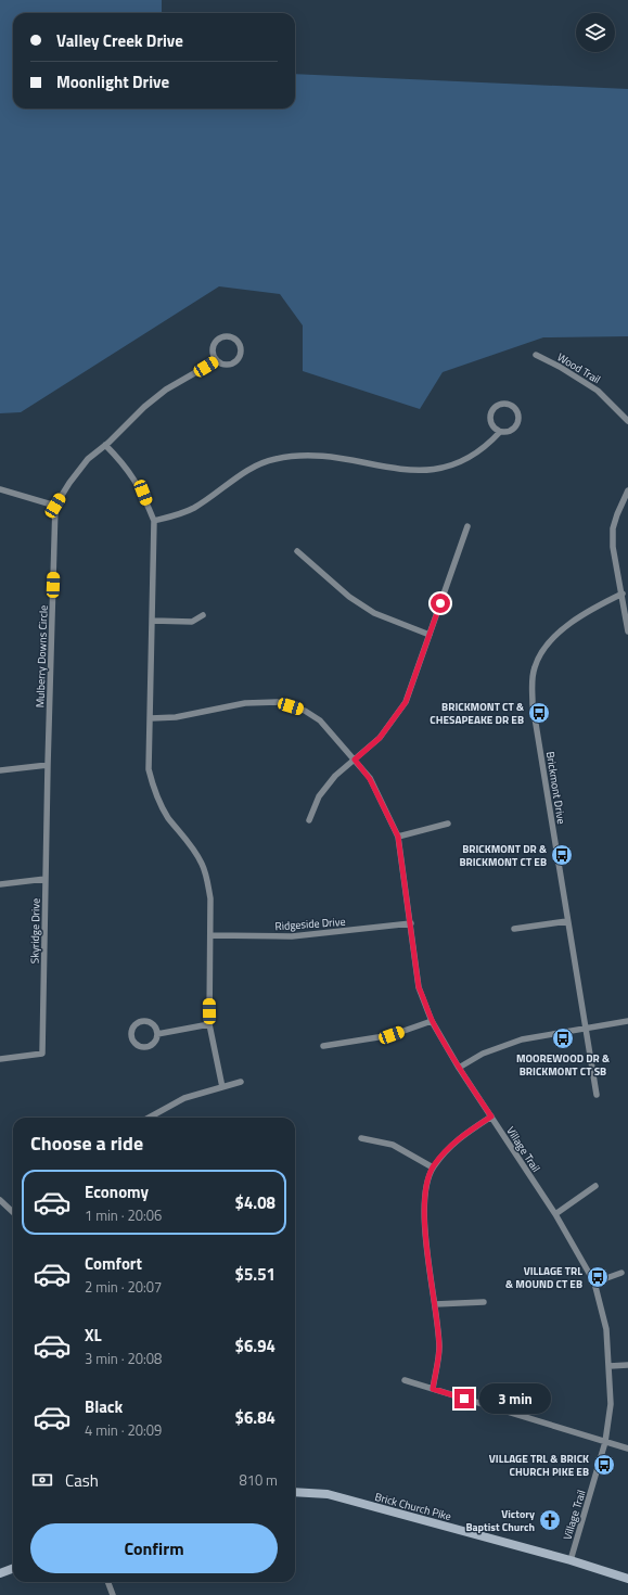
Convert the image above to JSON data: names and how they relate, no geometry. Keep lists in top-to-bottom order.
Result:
{
  "streets": {
    "main road": ["Brick Church Pike"],
    "street": [
      "Wood Trail",
      "Mulberry Downs Circle",
      "Brickmont Drive",
      "Ridgeside Drive",
      "Skyridge Drive",
      "Village Trail"
    ]
  },
  "crossings": [
    ["Mulberry Downs Circle", "Skyridge Drive"],
    ["Ridgeside Drive", "Village Trail"],
    ["Village Trail", "Brick Church Pike"]
  ],
  "places": {
    "bus stop": [
      "BRICKMONT CT & CHESAPEAKE DR EB",
      "BRICKMONT DR & BRICKMONT CT EB",
      "MOOREWOOD DR & BRICKMONT CT SB",
      "VILLAGE TRL & MOUND CT EB",
      "VILLAGE TRL & BRICK CHURCH PIKE EB"
    ],
    "church": ["Victory Baptist Church"]
  },
  "page": {
    "banner": ["Valley Creek Drive", "Moonlight Drive"],
    "heading": "Choose a ride",
    "list": [
      {
        "name": "Economy",
        "note": "1 min · 20:06",
        "value": "$4.08"
      },
      {
        "name": "Comfort",
        "note": "2 min · 20:07",
        "value": "$5.51"
      },
      {
        "name": "XL",
        "note": "3 min · 20:08",
        "value": "$6.94"
      },
      {
        "name": "Black",
        "note": "4 min · 20:09",
        "value": "$6.84"
      }
    ],
    "bubble": "3 min",
    "pay": ["Cash", "810 m"],
    "buttons": "Confirm"
  }
}
